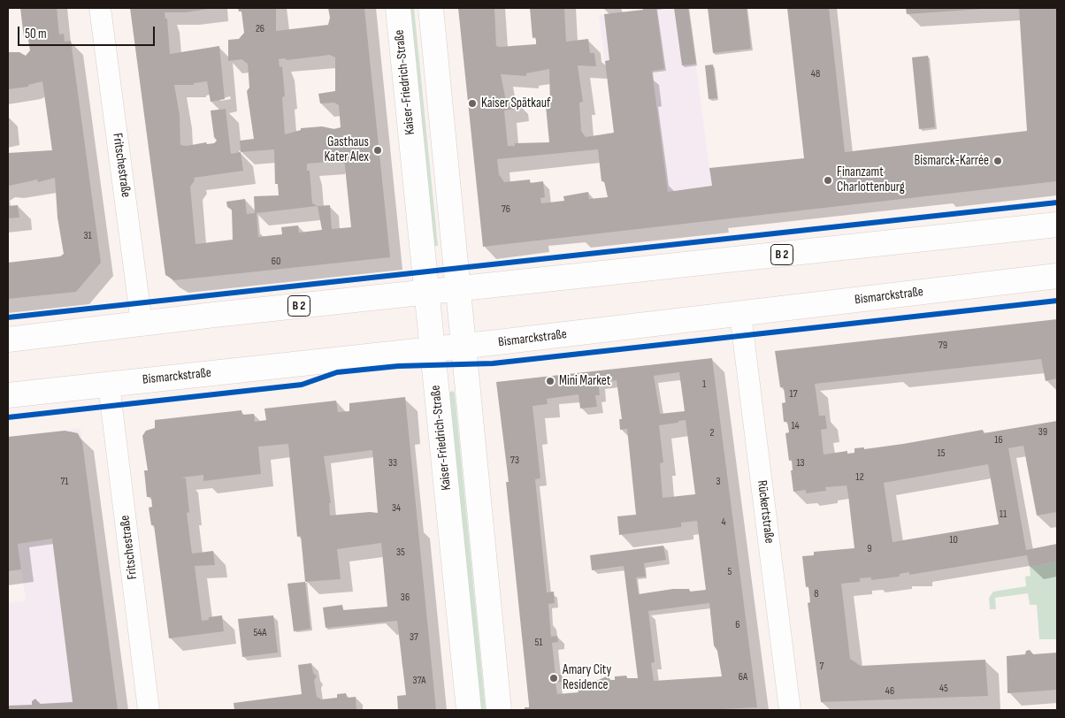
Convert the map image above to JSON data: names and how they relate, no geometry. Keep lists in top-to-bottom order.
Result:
{
  "streets": {
    "main road": ["Kaiser-Friedrich-Straße", "B 2", "Bismarckstraße"],
    "street": ["Fritschestraße", "Rückertstraße"]
  },
  "crossings": [
    ["Kaiser-Friedrich-Straße", "B 2"],
    ["Kaiser-Friedrich-Straße", "Bismarckstraße"],
    ["Fritschestraße", "B 2"],
    ["Fritschestraße", "Bismarckstraße"],
    ["Bismarckstraße", "Rückertstraße"]
  ],
  "places": [
    "Kaiser Spätkauf",
    "Gasthaus Kater Alex",
    "Bismarck-Karrée",
    "Finanzamt Charlottenburg",
    "Mini Market",
    "Amary City Residence"
  ],
  "house_numbers": [
    "26",
    "48",
    "76",
    "31",
    "60",
    "79",
    "1",
    "17",
    "14",
    "39",
    "2",
    "16",
    "15",
    "73",
    "33",
    "13",
    "12",
    "71",
    "3",
    "34",
    "11",
    "4",
    "10",
    "9",
    "35",
    "5",
    "8",
    "36",
    "6",
    "54A",
    "37",
    "51",
    "7",
    "6A",
    "37A",
    "45",
    "46"
  ],
  "scale_bar": "50 m"
}
